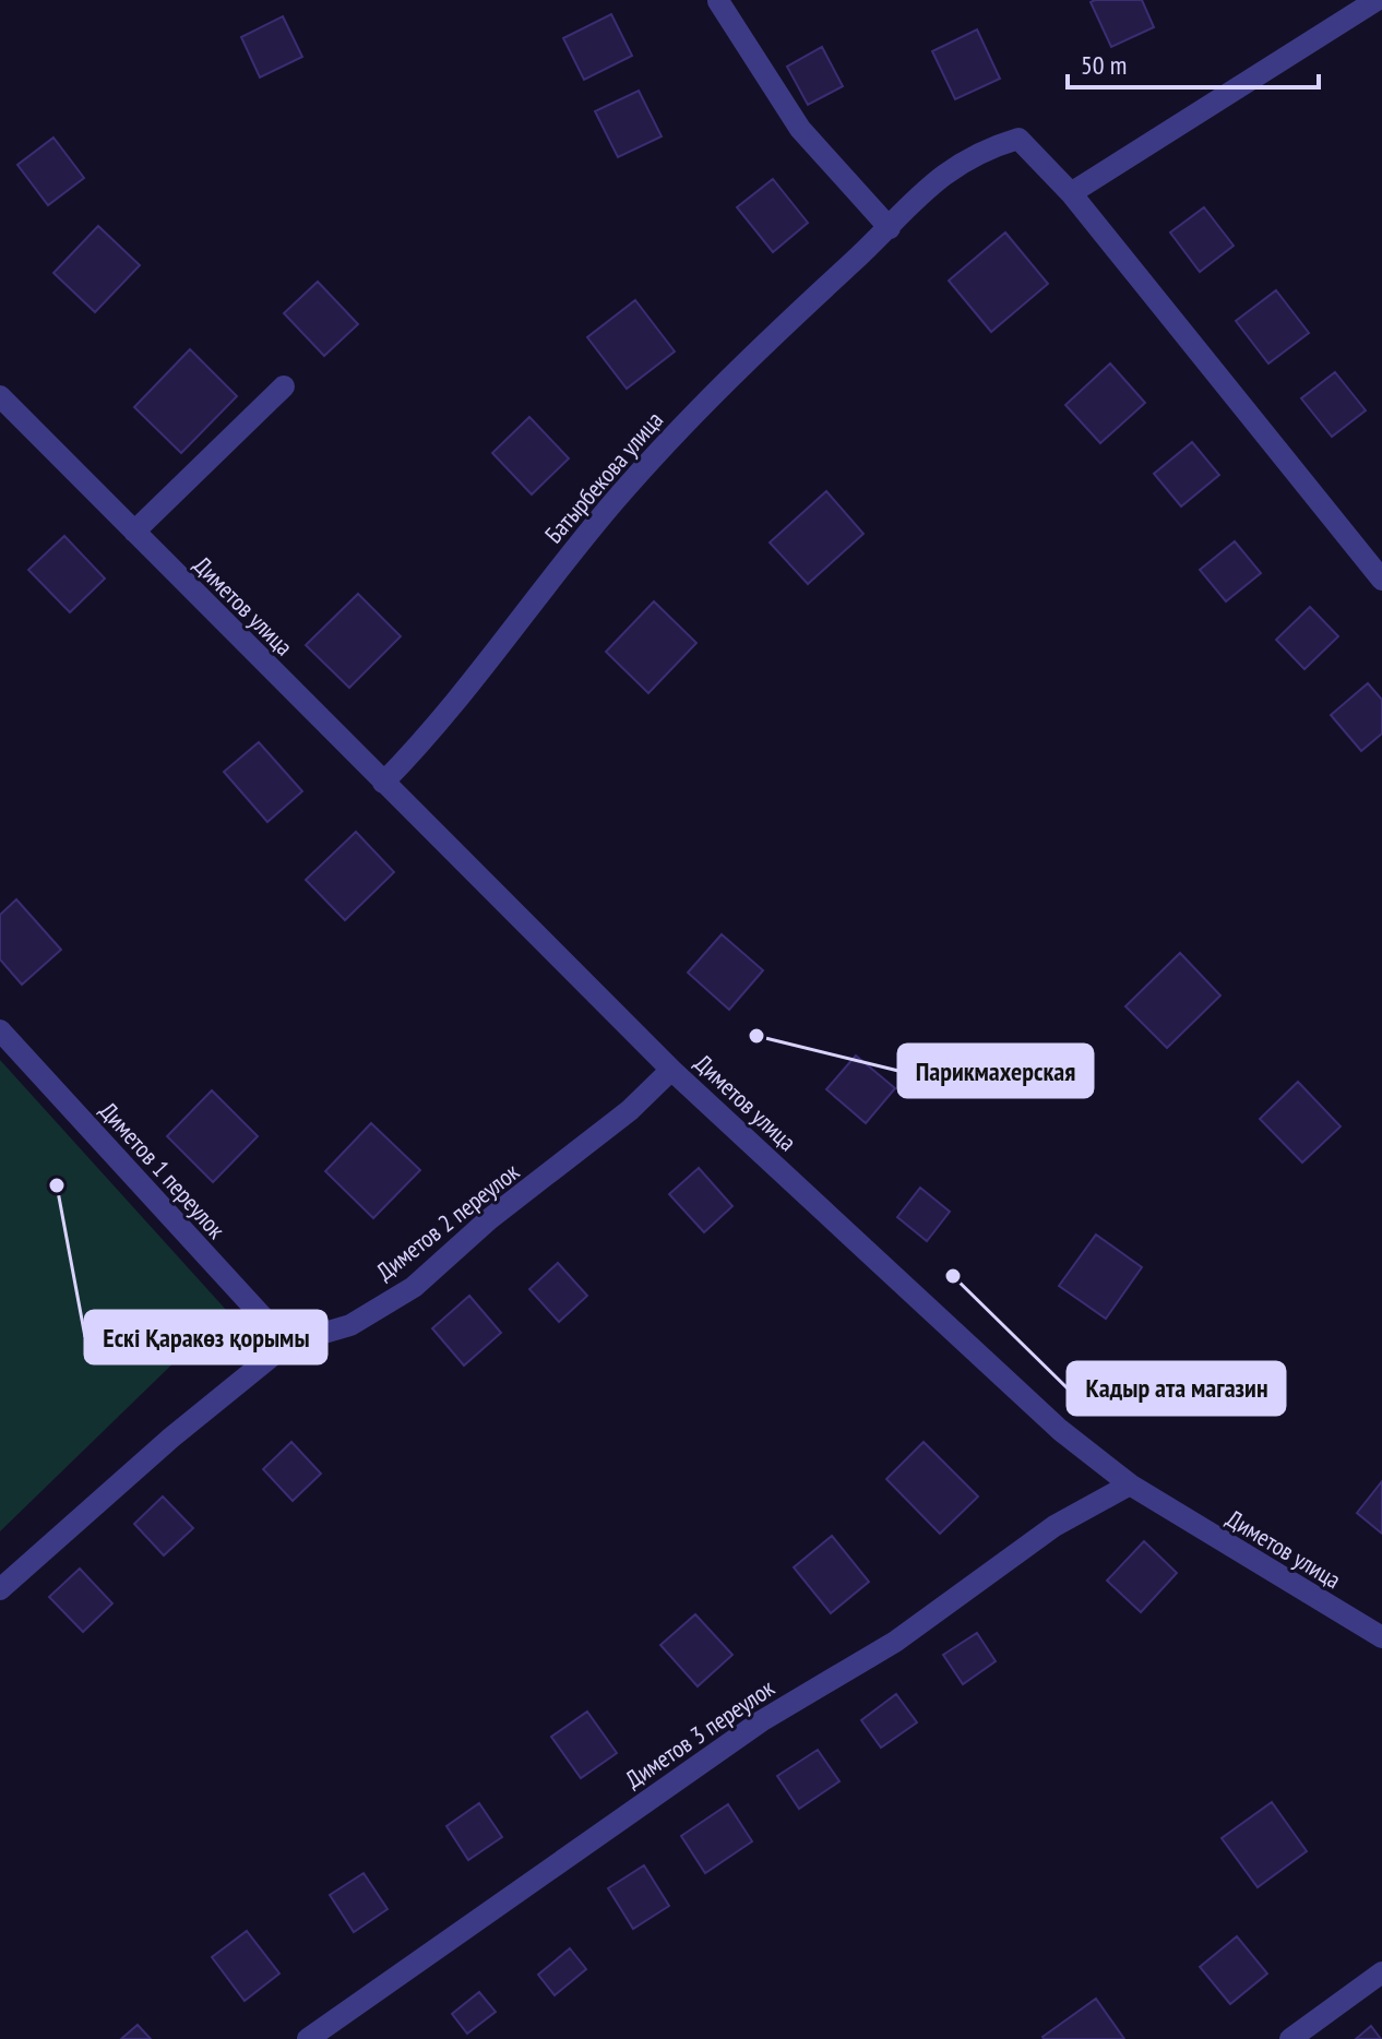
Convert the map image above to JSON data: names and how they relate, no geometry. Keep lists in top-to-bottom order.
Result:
{
  "streets": {
    "street": [
      "Батырбекова улица",
      "Диметов улица",
      "Диметов 1 переулок",
      "Диметов 2 переулок",
      "Диметов 3 переулок"
    ]
  },
  "crossings": [
    ["Батырбекова улица", "Диметов улица"],
    ["Диметов улица", "Диметов 2 переулок"],
    ["Диметов улица", "Диметов 3 переулок"],
    ["Диметов 1 переулок", "Диметов 2 переулок"]
  ],
  "places": ["Парикмахерская", "Ескі Қаракөз қорымы", "Кадыр ата магазин"],
  "scale_bar": "50 m"
}
